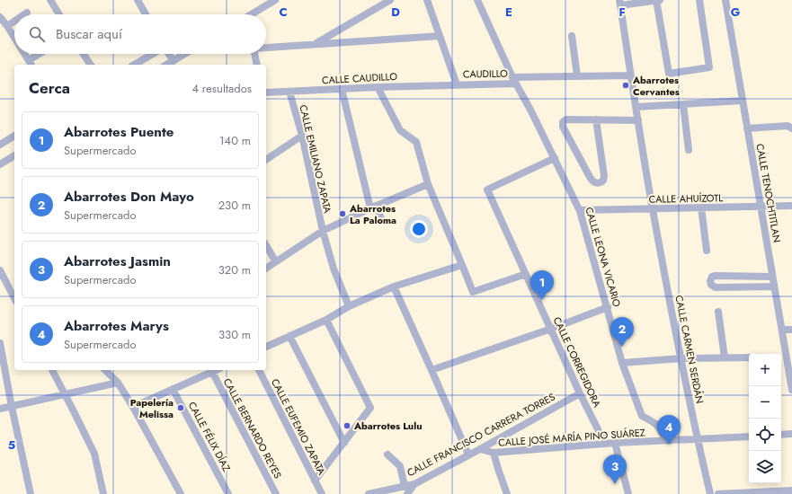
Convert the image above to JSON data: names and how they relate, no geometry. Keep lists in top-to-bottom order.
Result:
{
  "streets": {
    "street": [
      "CAUDILLO",
      "CALLE CAUDILLO",
      "CALLE EMILIANO ZAPATA",
      "CALLE TENOCHTITLAN",
      "CALLE AHUÍZOTL",
      "CALLE LEONA VICARIO",
      "CALLE CARMEN SERDÁN",
      "CALLE CORREGIDORA",
      "CALLE EUFEMIO ZAPATA",
      "CALLE BERNARDO REYES",
      "CALLE FRANCISCO CARRERA TORRES",
      "CALLE FÉLIX DÍAZ",
      "CALLE JOSÉ MARÍA PINO SUÁREZ"
    ]
  },
  "crossings": [
    ["CAUDILLO", "CALLE CAUDILLO"],
    ["CAUDILLO", "CALLE LEONA VICARIO"],
    ["CAUDILLO", "CALLE CARMEN SERDÁN"],
    ["CALLE CAUDILLO", "CALLE EMILIANO ZAPATA"],
    ["CALLE TENOCHTITLAN", "CALLE AHUÍZOTL"],
    ["CALLE AHUÍZOTL", "CALLE LEONA VICARIO"],
    ["CALLE AHUÍZOTL", "CALLE CARMEN SERDÁN"],
    ["CALLE LEONA VICARIO", "CALLE CORREGIDORA"],
    ["CALLE LEONA VICARIO", "CALLE JOSÉ MARÍA PINO SUÁREZ"],
    ["CALLE CARMEN SERDÁN", "CALLE JOSÉ MARÍA PINO SUÁREZ"],
    ["CALLE CORREGIDORA", "CALLE FRANCISCO CARRERA TORRES"],
    ["CALLE CORREGIDORA", "CALLE JOSÉ MARÍA PINO SUÁREZ"],
    ["CALLE FRANCISCO CARRERA TORRES", "CALLE JOSÉ MARÍA PINO SUÁREZ"]
  ],
  "places": [
    "Abarrotes Cervantes",
    "Abarrotes La Paloma",
    "Papelería Melissa",
    "Abarrotes Lulu"
  ],
  "page": {
    "search": "Buscar aquí",
    "heading": ["Cerca", "4 resultados"],
    "list": [
      {
        "mark": "1",
        "name": "Abarrotes Puente",
        "note": "Supermercado",
        "value": "140 m"
      },
      {
        "mark": "2",
        "name": "Abarrotes Don Mayo",
        "note": "Supermercado",
        "value": "230 m"
      },
      {
        "mark": "3",
        "name": "Abarrotes Jasmin",
        "note": "Supermercado",
        "value": "320 m"
      },
      {
        "mark": "4",
        "name": "Abarrotes Marys",
        "note": "Supermercado",
        "value": "330 m"
      }
    ],
    "pins": [
      "1",
      "2",
      "4",
      "3"
    ],
    "map_buttons": ["+", "−"]
  },
  "grid": {
    "columns": [
      "C",
      "D",
      "E",
      "F",
      "G"
    ],
    "rows": ["5"]
  }
}
